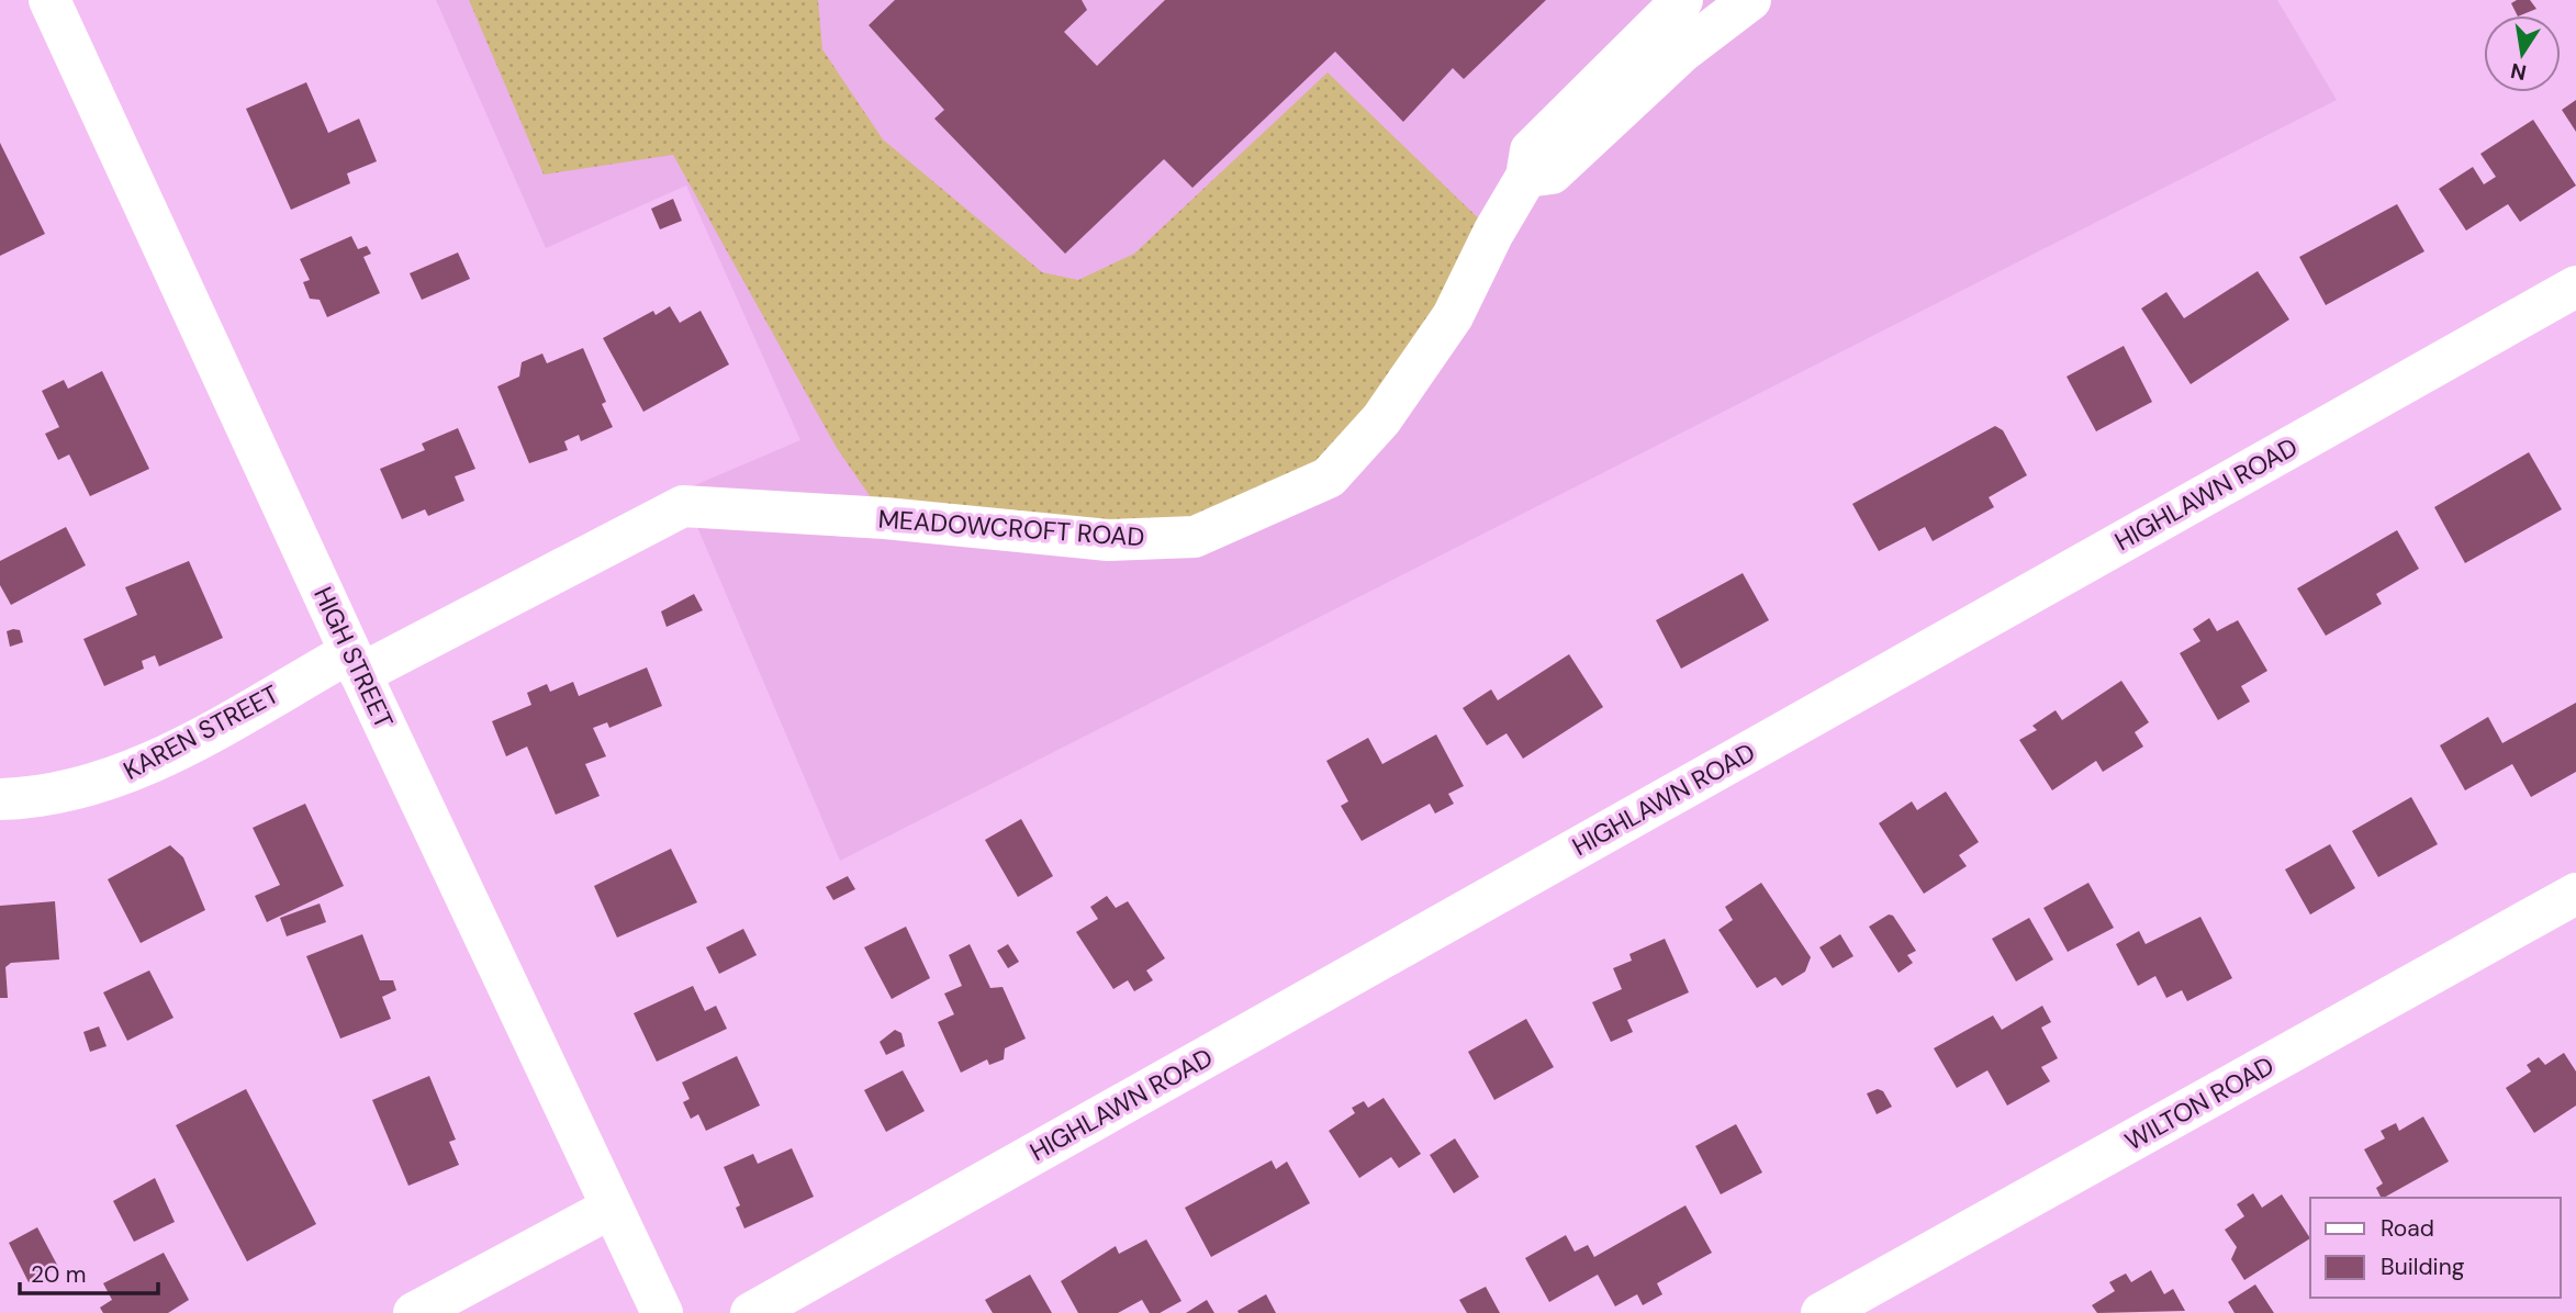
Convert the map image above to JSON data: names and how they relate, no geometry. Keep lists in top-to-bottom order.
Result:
{
  "streets": {
    "street": [
      "HIGHLAWN ROAD",
      "MEADOWCROFT ROAD",
      "HIGH STREET",
      "KAREN STREET",
      "WILTON ROAD"
    ]
  },
  "crossings": [
    ["MEADOWCROFT ROAD", "HIGH STREET"],
    ["MEADOWCROFT ROAD", "KAREN STREET"],
    ["HIGH STREET", "KAREN STREET"]
  ],
  "legend": ["Road", "Building"],
  "scale_bar": "20 m",
  "north": "bottom"
}
